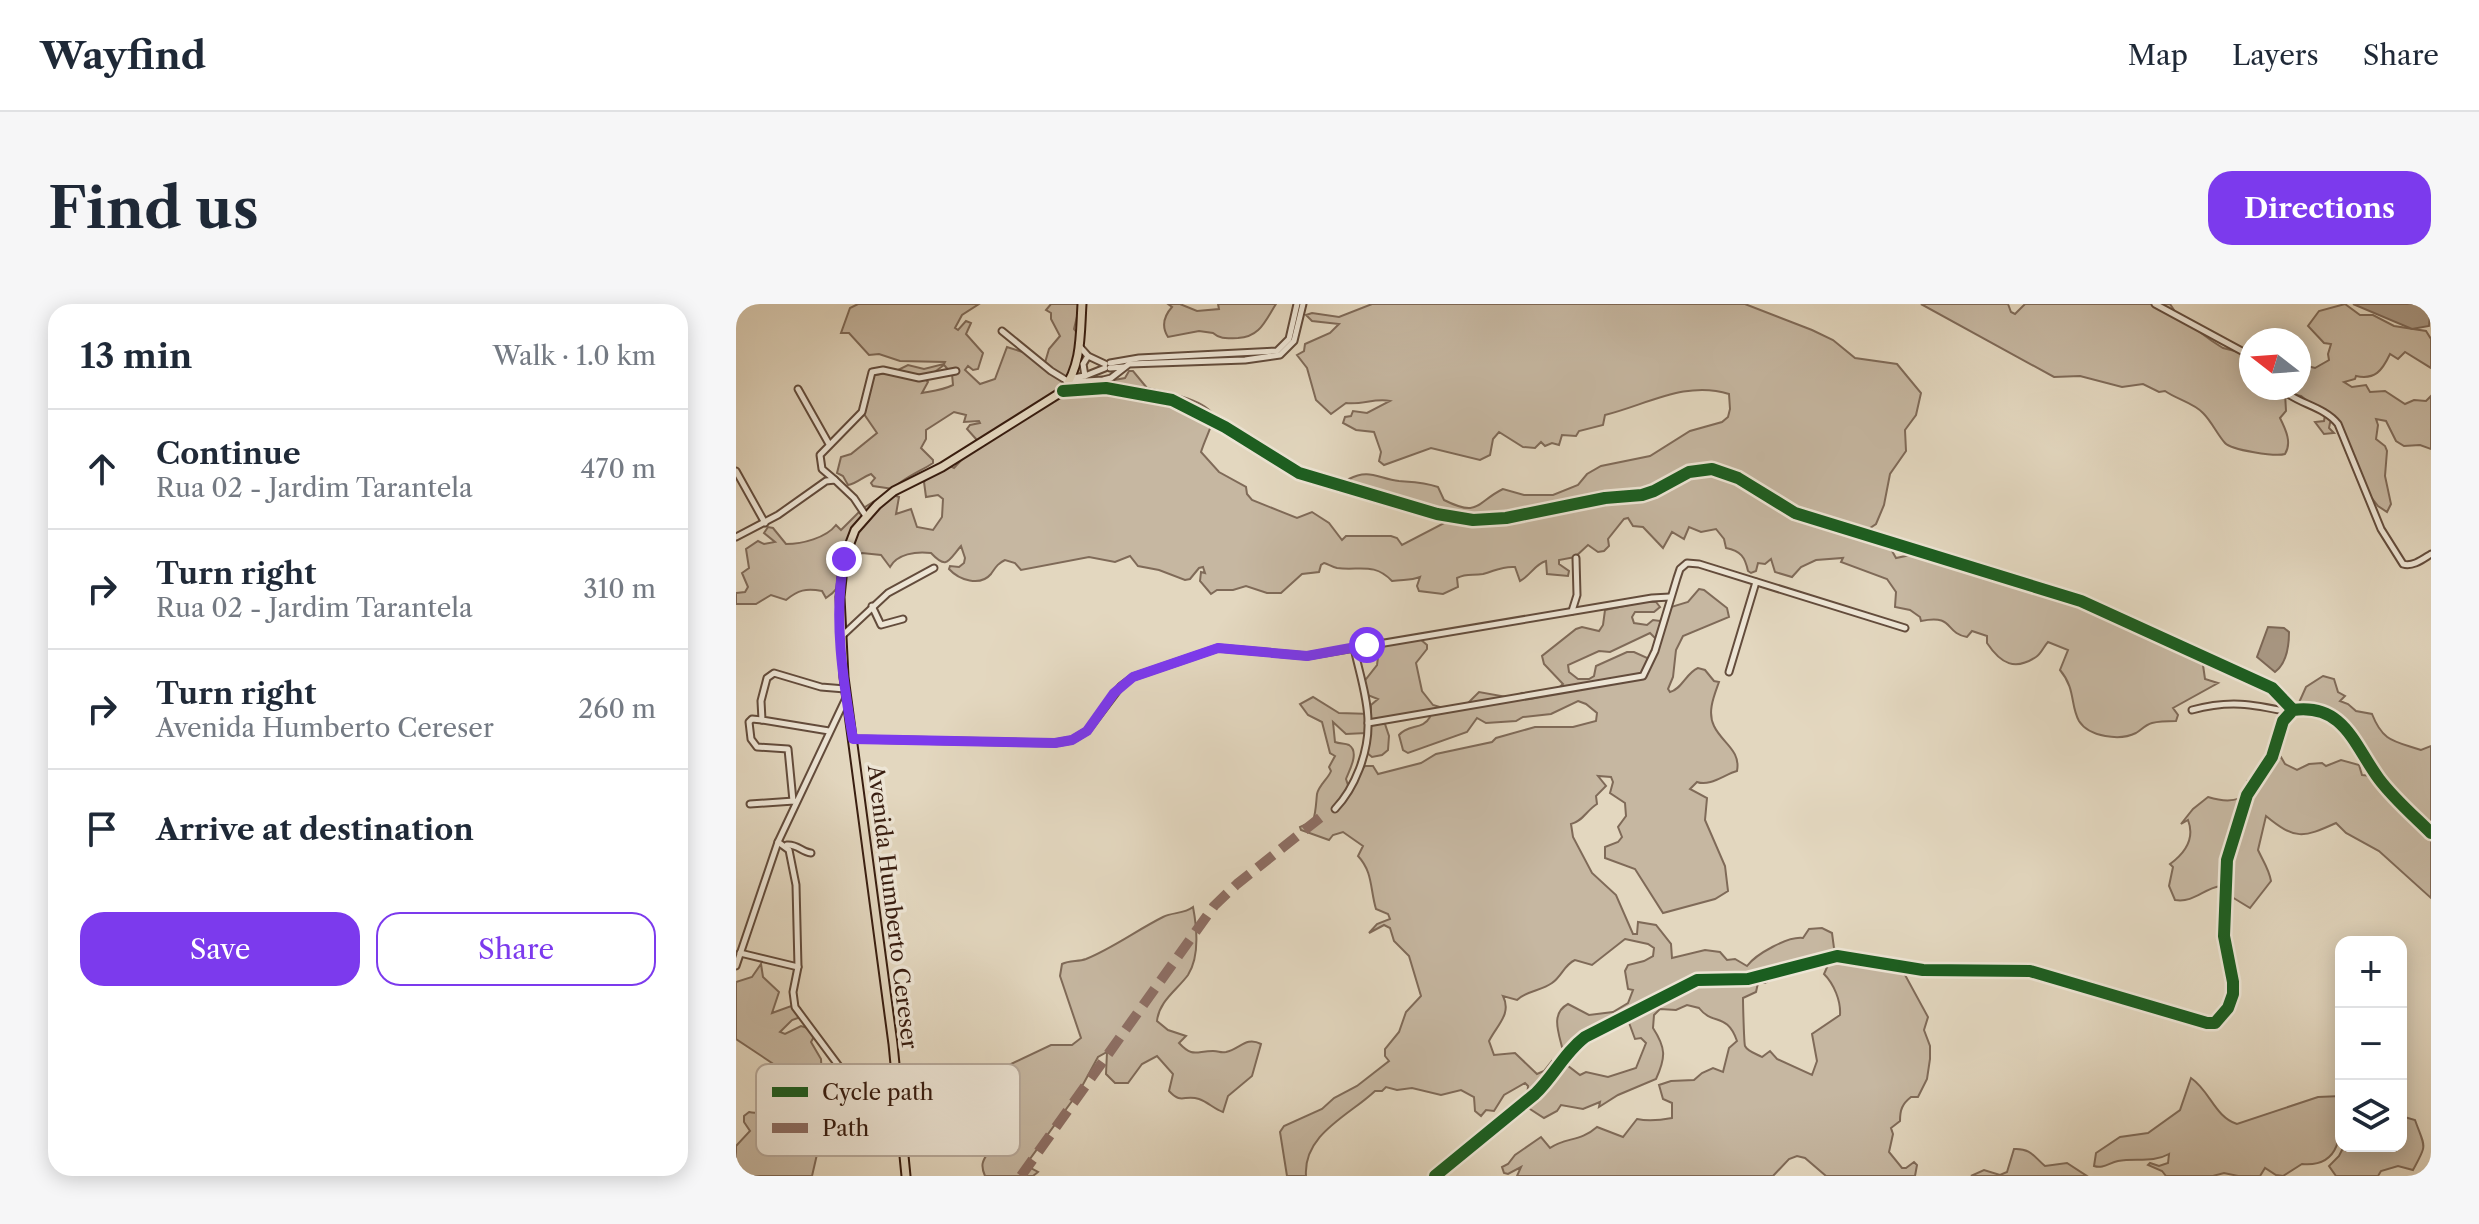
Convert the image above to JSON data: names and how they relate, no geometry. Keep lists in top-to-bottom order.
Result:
{
  "streets": {
    "main road": ["Avenida Humberto Cereser"]
  },
  "legend": ["Cycle path", "Path"],
  "north": "left",
  "page": {
    "header": "Wayfind",
    "nav": ["Map", "Layers", "Share"],
    "buttons": [
      "Directions",
      ["Save", "Share"]
    ],
    "title": "Find us",
    "heading": ["13 min", "Walk · 1.0 km"],
    "list": [
      ["Continue", "Rua 02 - Jardim Tarantela", "470 m"],
      ["Turn right", "Rua 02 - Jardim Tarantela", "310 m"],
      ["Turn right", "Avenida Humberto Cereser", "260 m"],
      "Arrive at destination"
    ],
    "map_buttons": ["+", "−"]
  }
}
